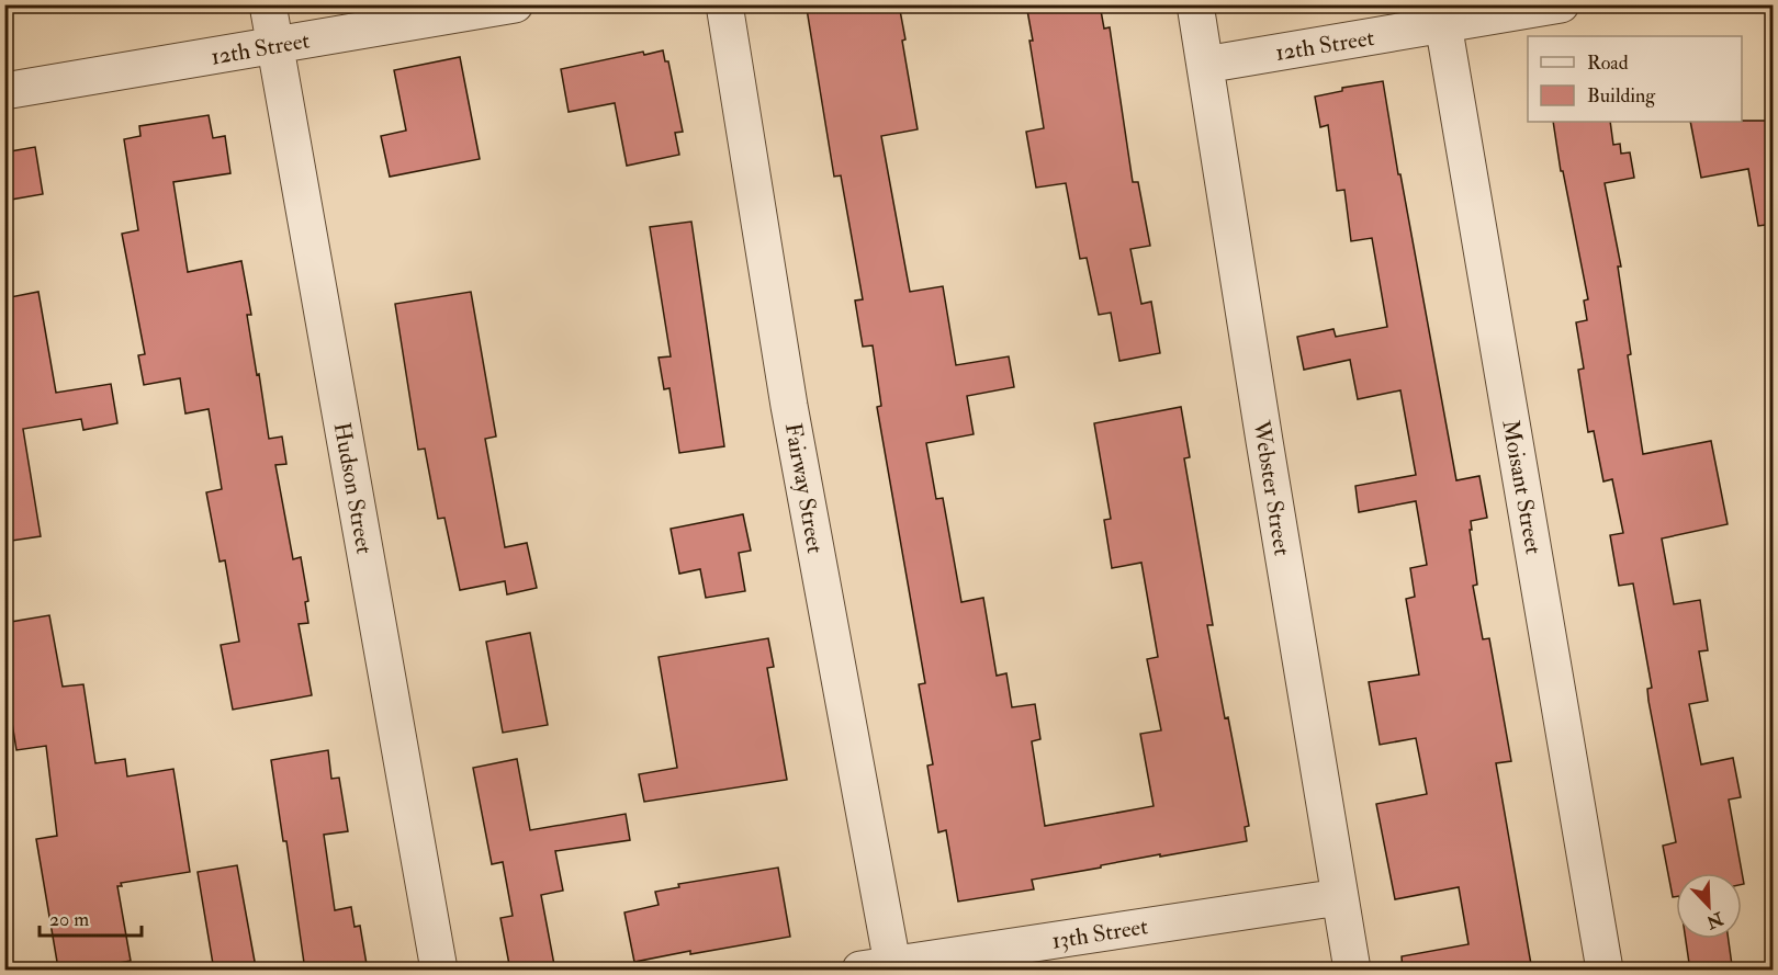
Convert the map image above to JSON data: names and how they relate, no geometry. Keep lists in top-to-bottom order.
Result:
{
  "streets": {
    "street": [
      "12th Street",
      "Moisant Street",
      "Hudson Street",
      "Fairway Street",
      "Webster Street",
      "13th Street"
    ]
  },
  "crossings": [
    ["12th Street", "Moisant Street"],
    ["12th Street", "Hudson Street"],
    ["12th Street", "Webster Street"],
    ["Fairway Street", "13th Street"],
    ["Webster Street", "13th Street"]
  ],
  "legend": ["Road", "Building"],
  "scale_bar": "20 m",
  "north": "bottom right"
}
